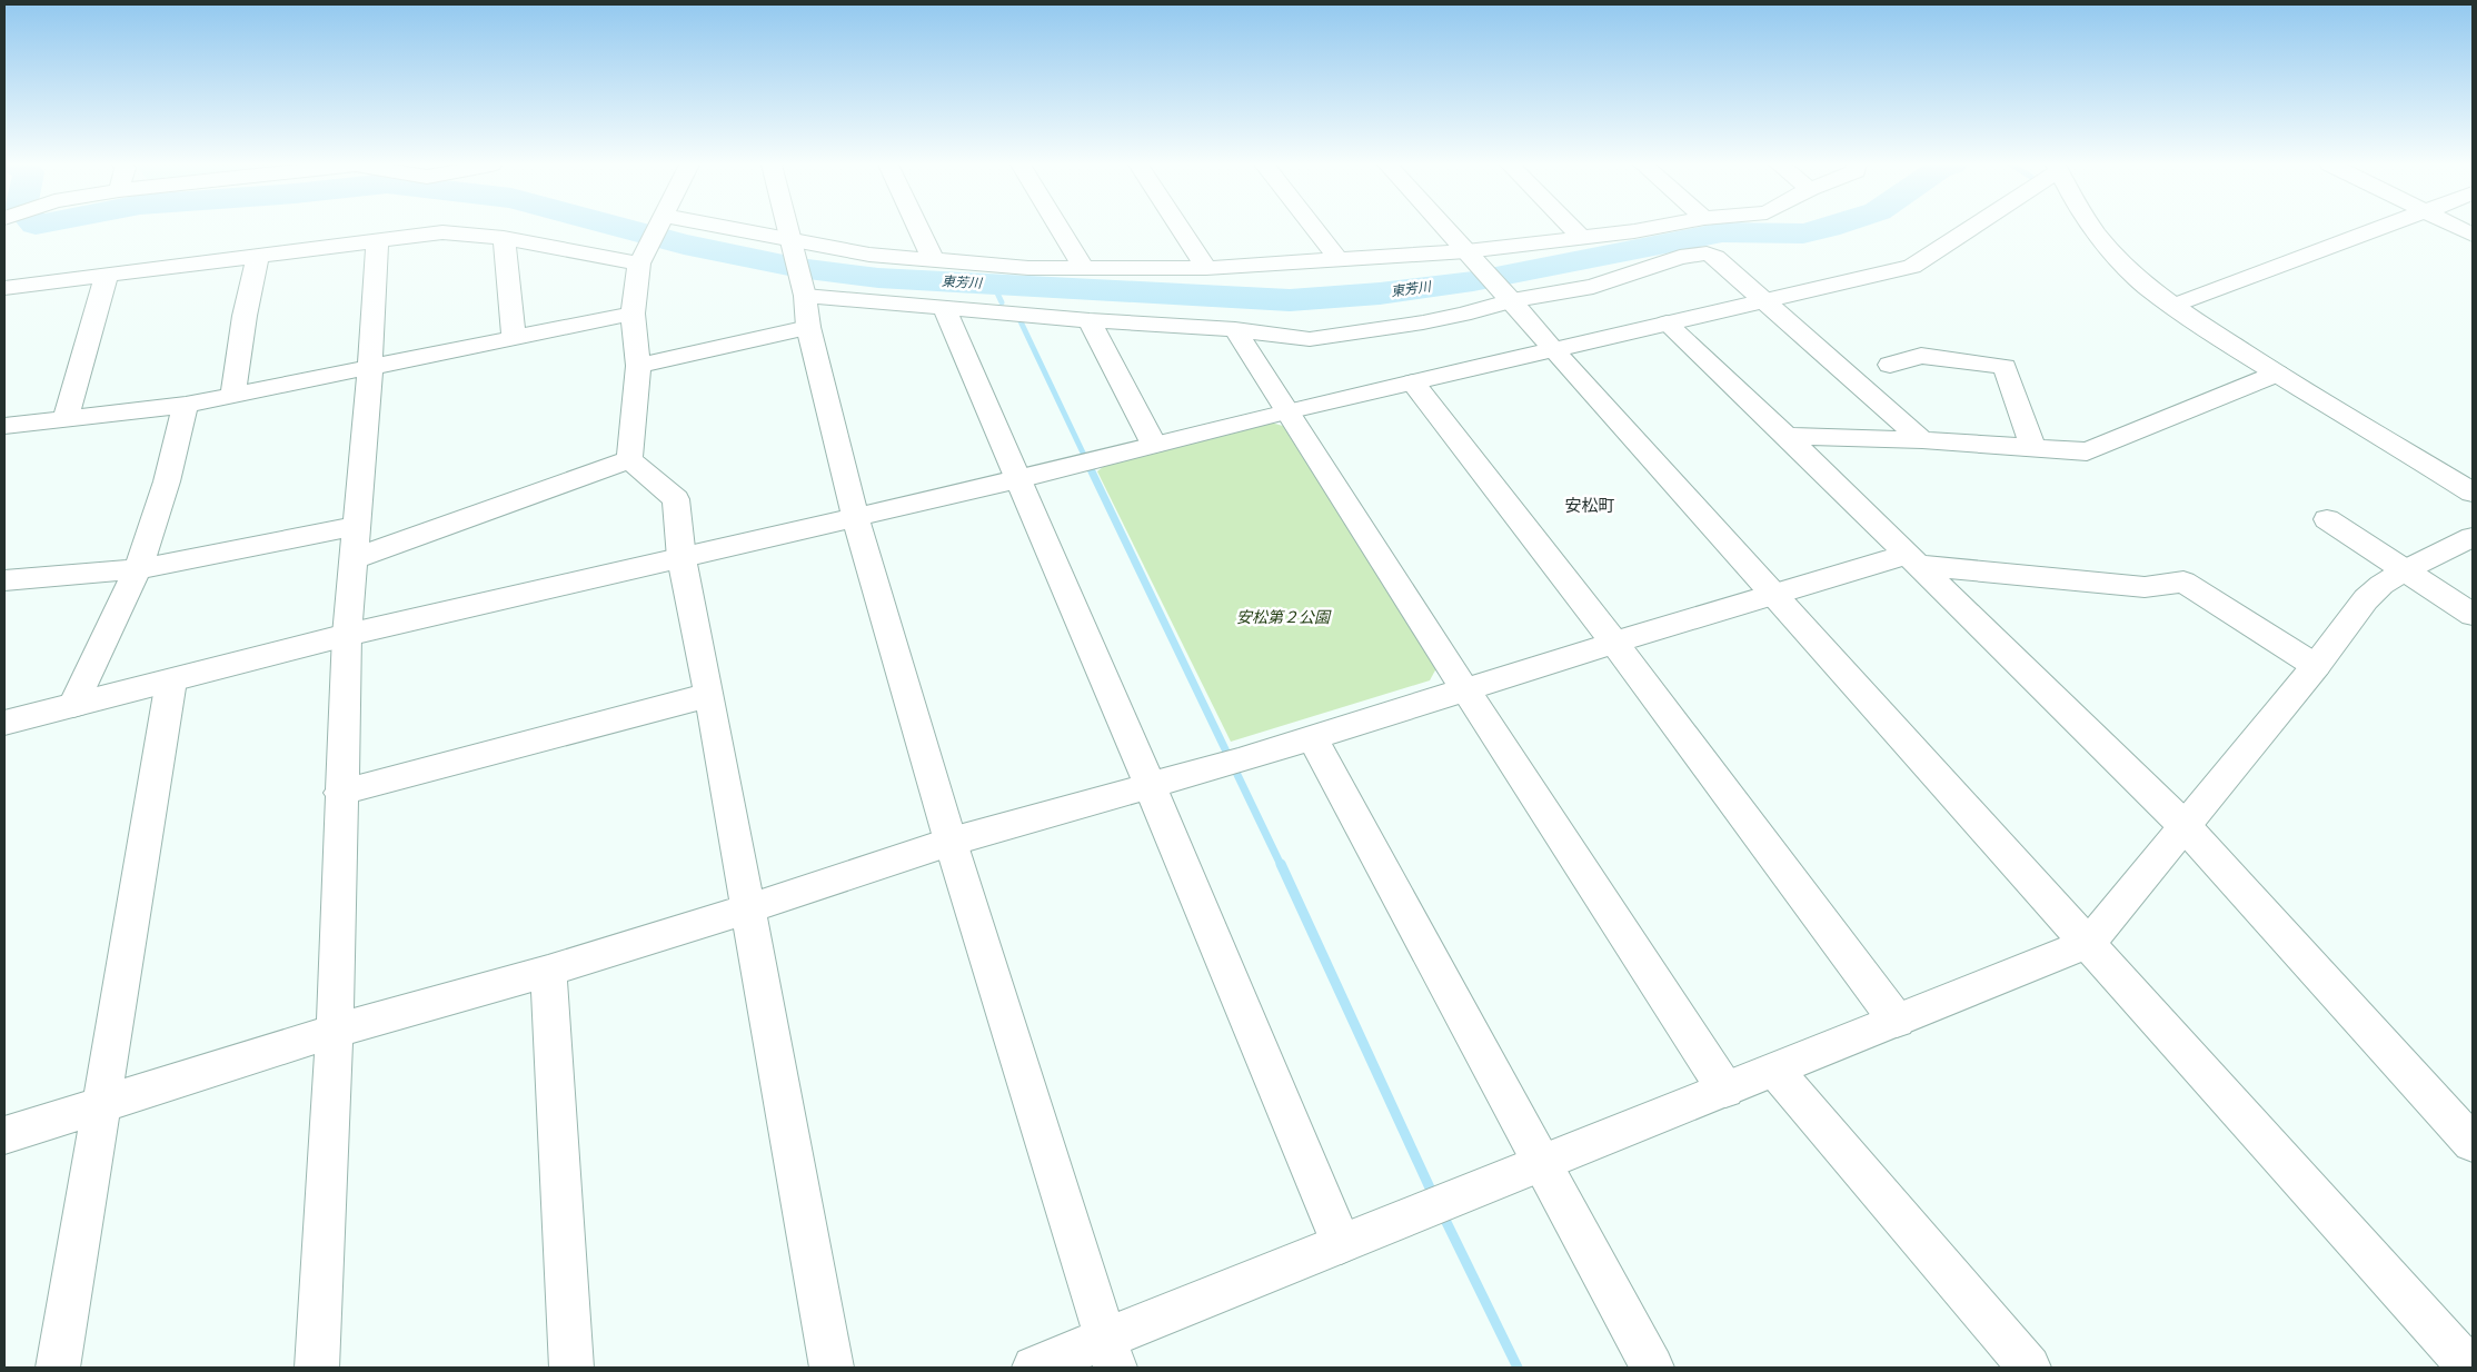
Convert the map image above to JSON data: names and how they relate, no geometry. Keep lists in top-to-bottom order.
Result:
{
  "districts": ["安松町"],
  "water": ["東芳川"],
  "parks": ["安松第２公園"]
}
